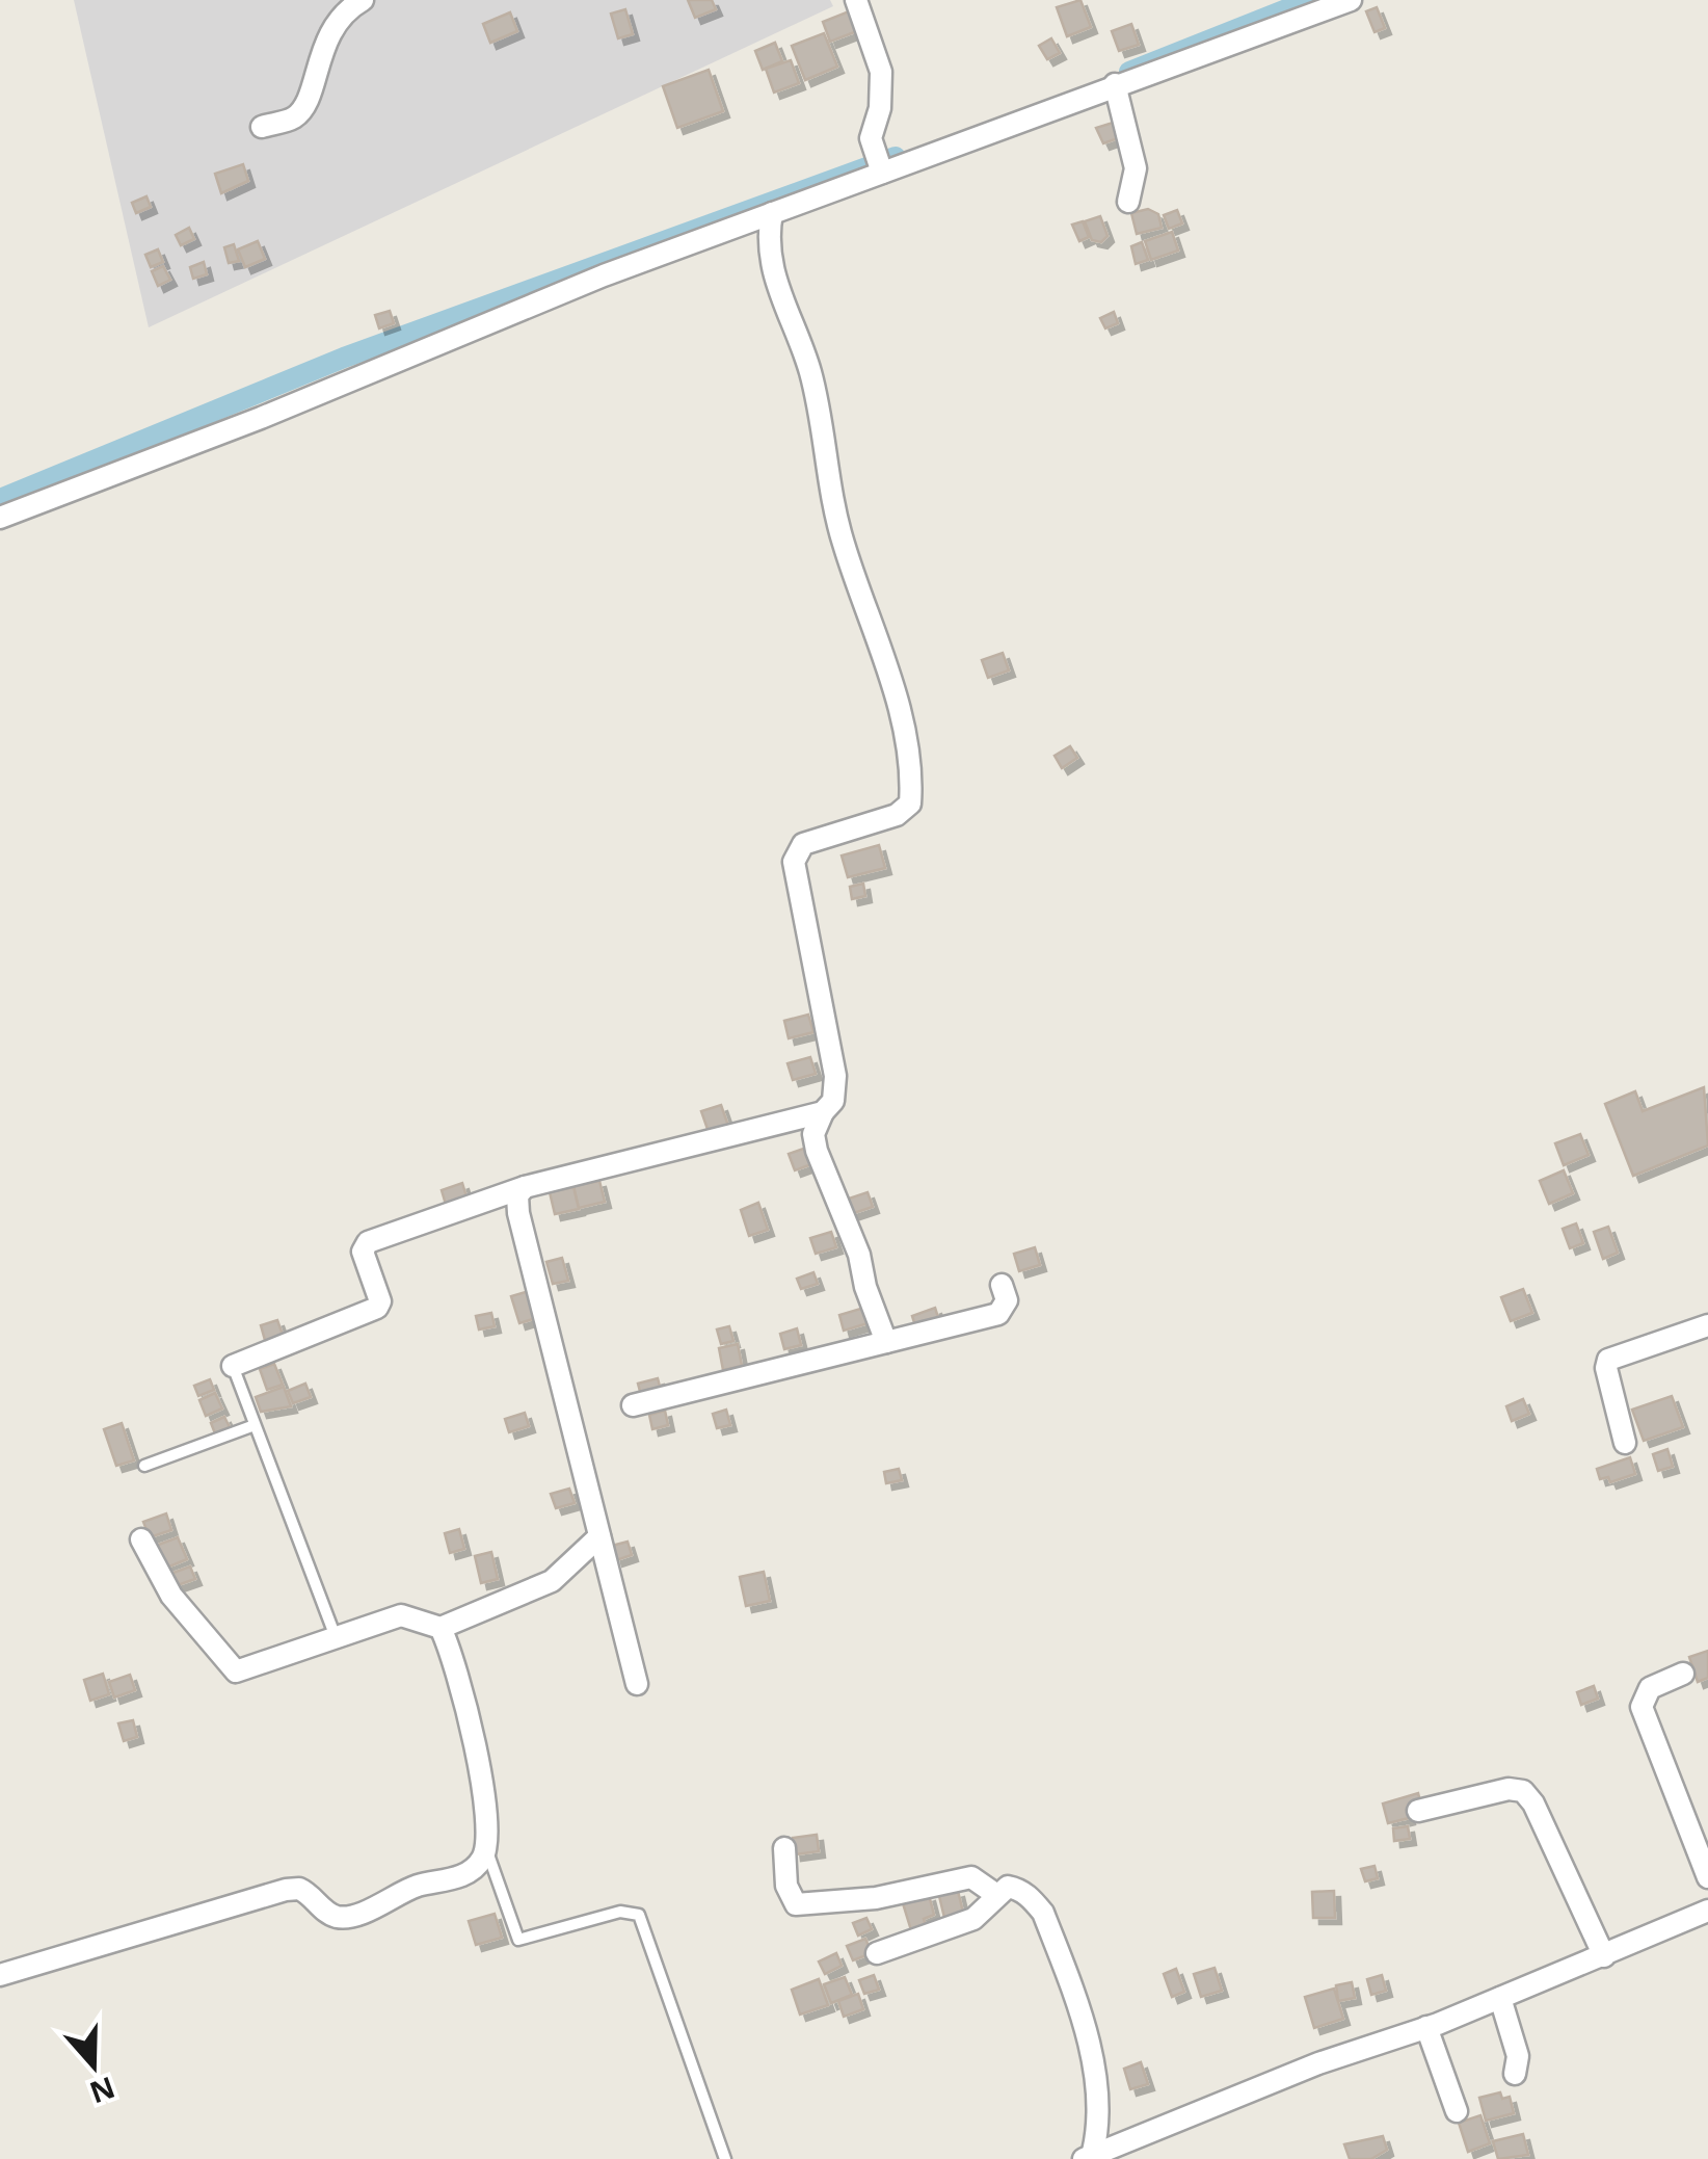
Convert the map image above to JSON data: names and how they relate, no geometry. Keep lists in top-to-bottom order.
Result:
{
  "north": "bottom"
}
